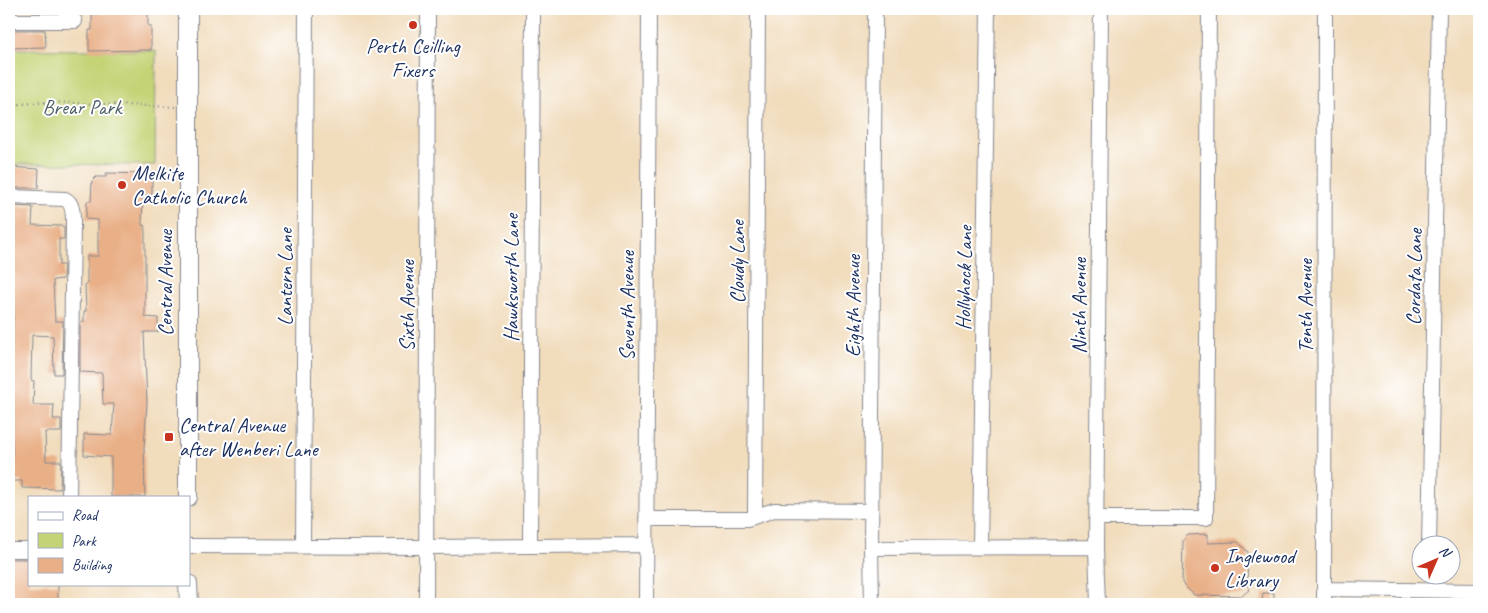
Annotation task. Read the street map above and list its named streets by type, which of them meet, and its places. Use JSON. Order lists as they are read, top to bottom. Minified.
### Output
{"streets":{"main road":["Central Avenue"],"street":["Cloudy Lane","Lantern Lane","Cordata Lane","Hawksworth Lane","Hollyhock Lane","Sixth Avenue","Seventh Avenue","Eighth Avenue","Ninth Avenue","Tenth Avenue"]},"parks":["Brear Park"],"places":{"other":["Perth Ceilling Fixers","Melkite Catholic Church","Inglewood Library"],"transit":["Central Avenue after Wenberi Lane"]},"legend":["Road","Park","Building"],"north":"top right"}
